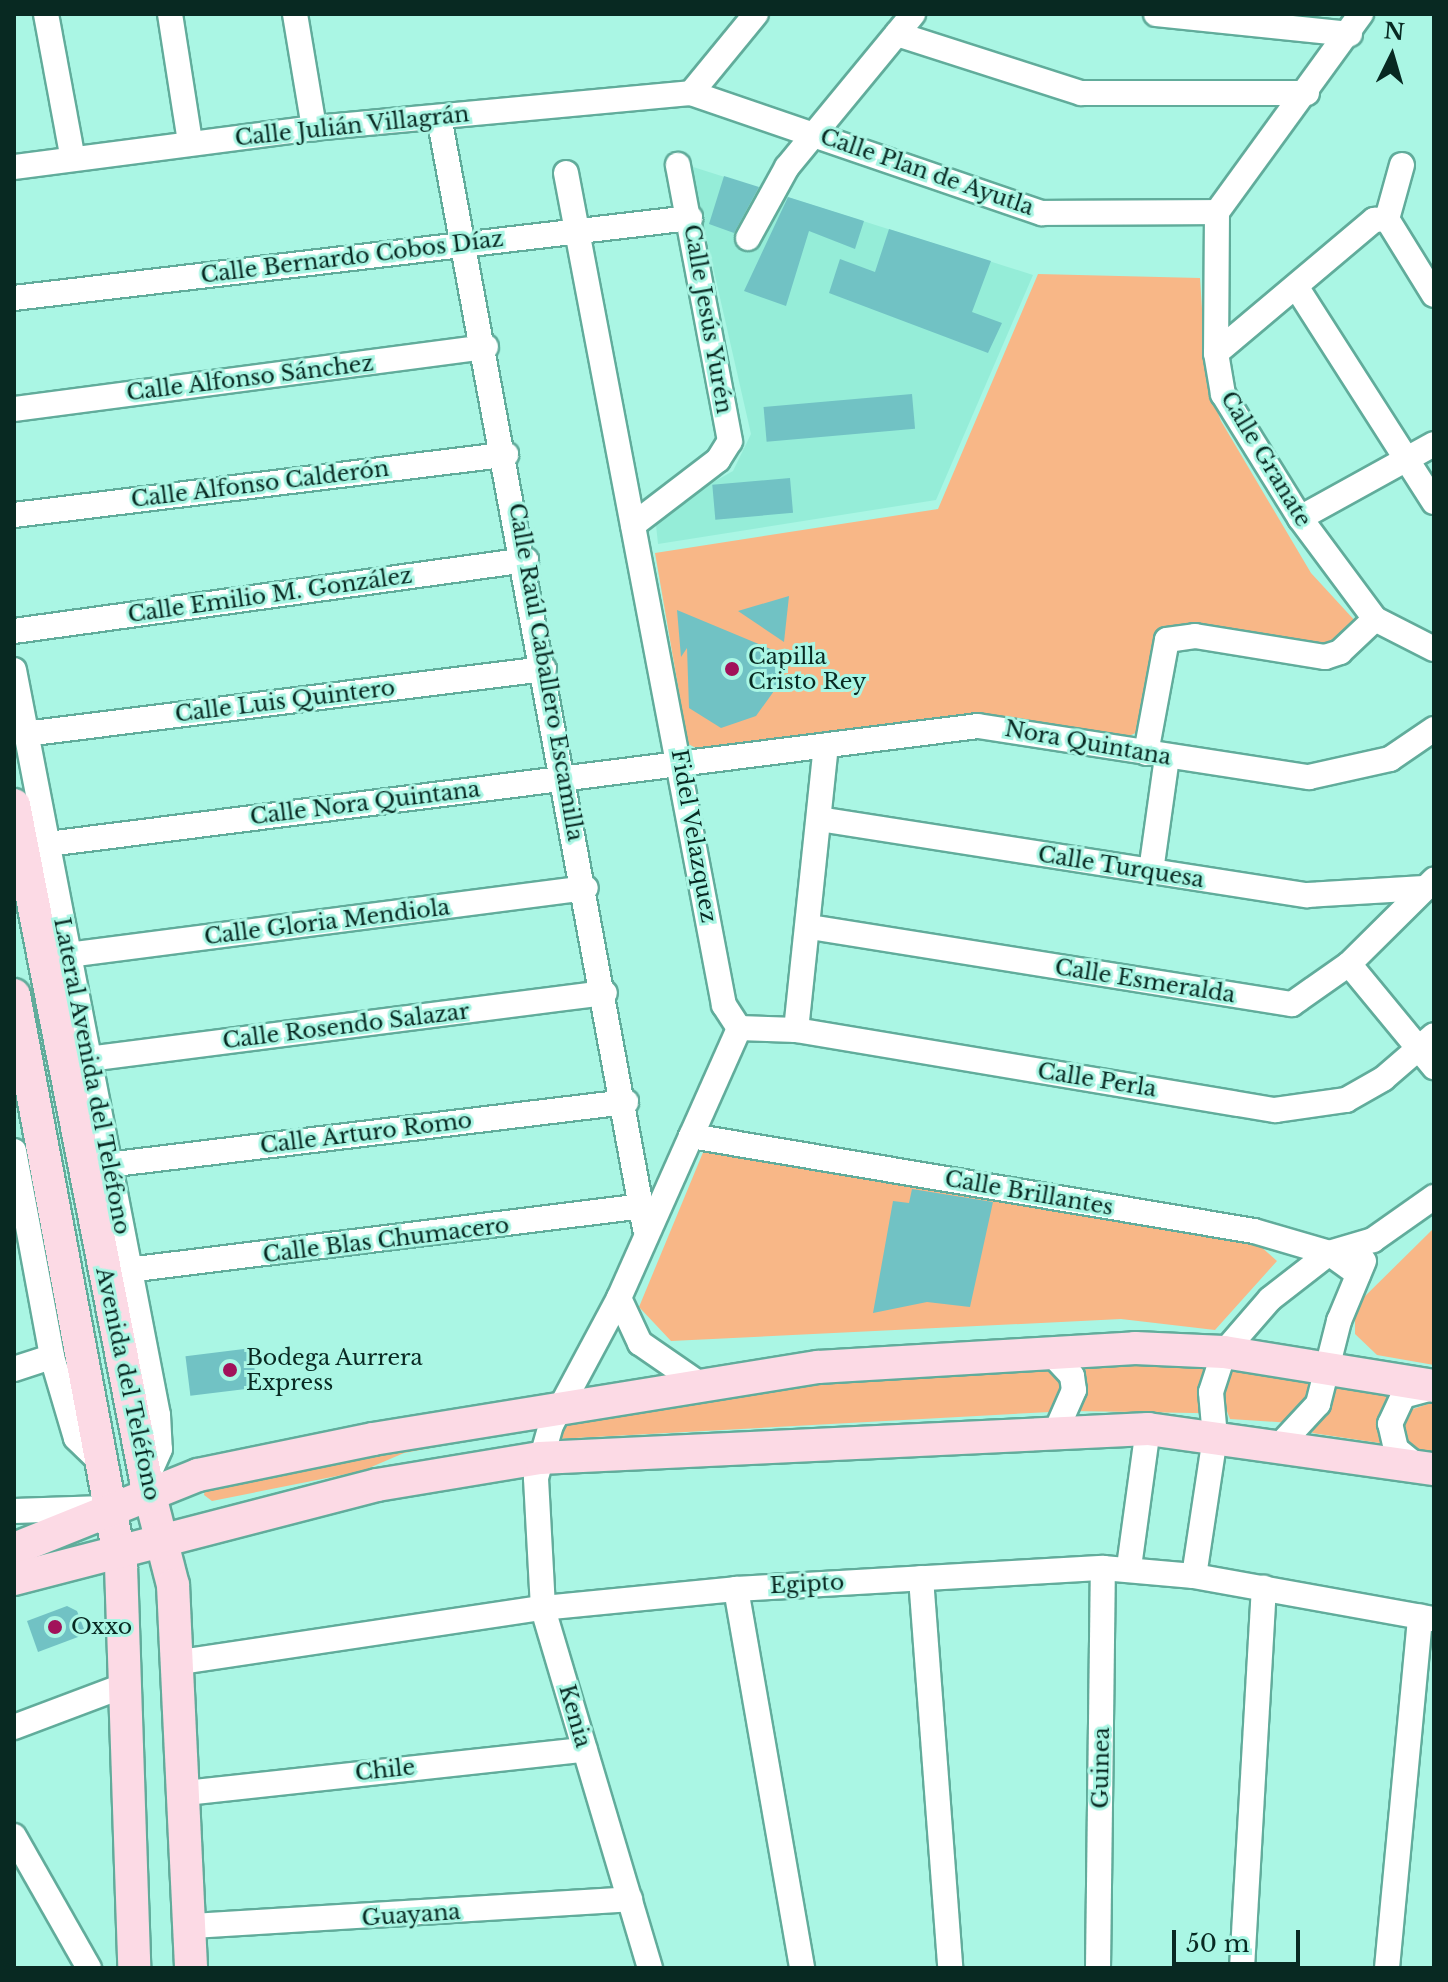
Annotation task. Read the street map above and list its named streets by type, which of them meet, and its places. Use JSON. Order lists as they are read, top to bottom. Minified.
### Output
{"streets":{"main road":["Avenida del Teléfono"],"street":["Calle Julián Villagrán","Calle Plan de Ayutla","Calle Bernardo Cobos Díaz","Calle Jesús Yurén","Calle Alfonso Sánchez","Calle Granate","Calle Alfonso Calderón","Calle Emilio M. González","Calle Raúl Caballero Escamilla","Calle Luis Quintero","Nora Quintana","Calle Nora Quintana","Fidel Velazquez","Calle Turquesa","Calle Gloria Mendiola","Calle Esmeralda","Calle Rosendo Salazar","Lateral Avenida del Teléfono","Calle Perla","Calle Arturo Romo","Calle Brillantes","Calle Blas Chumacero","Egipto","Kenia","Guinea","Chile","Guayana"]},"crossings":[["Calle Julián Villagrán","Calle Plan de Ayutla"],["Calle Julián Villagrán","Calle Raúl Caballero Escamilla"],["Calle Plan de Ayutla","Calle Granate"],["Calle Bernardo Cobos Díaz","Calle Jesús Yurén"],["Calle Bernardo Cobos Díaz","Calle Raúl Caballero Escamilla"],["Calle Bernardo Cobos Díaz","Fidel Velazquez"],["Calle Jesús Yurén","Fidel Velazquez"],["Calle Alfonso Sánchez","Calle Raúl Caballero Escamilla"],["Calle Alfonso Calderón","Calle Raúl Caballero Escamilla"],["Calle Emilio M. González","Calle Raúl Caballero Escamilla"],["Calle Raúl Caballero Escamilla","Calle Luis Quintero"],["Calle Raúl Caballero Escamilla","Calle Nora Quintana"],["Calle Raúl Caballero Escamilla","Calle Gloria Mendiola"],["Calle Raúl Caballero Escamilla","Calle Rosendo Salazar"],["Calle Raúl Caballero Escamilla","Calle Arturo Romo"],["Calle Raúl Caballero Escamilla","Calle Blas Chumacero"],["Calle Luis Quintero","Lateral Avenida del Teléfono"],["Nora Quintana","Calle Nora Quintana"],["Nora Quintana","Fidel Velazquez"],["Calle Nora Quintana","Fidel Velazquez"],["Calle Nora Quintana","Lateral Avenida del Teléfono"],["Fidel Velazquez","Calle Perla"],["Calle Turquesa","Calle Esmeralda"],["Calle Gloria Mendiola","Lateral Avenida del Teléfono"],["Calle Rosendo Salazar","Lateral Avenida del Teléfono"],["Lateral Avenida del Teléfono","Calle Arturo Romo"],["Lateral Avenida del Teléfono","Calle Blas Chumacero"],["Lateral Avenida del Teléfono","Avenida del Teléfono"],["Avenida del Teléfono","Egipto"],["Avenida del Teléfono","Chile"],["Avenida del Teléfono","Guayana"],["Egipto","Kenia"],["Egipto","Guinea"],["Kenia","Chile"],["Kenia","Guayana"]],"places":["Capilla Cristo Rey","Bodega Aurrera Express","Oxxo"],"scale_bar":"50 m","north":"top"}
